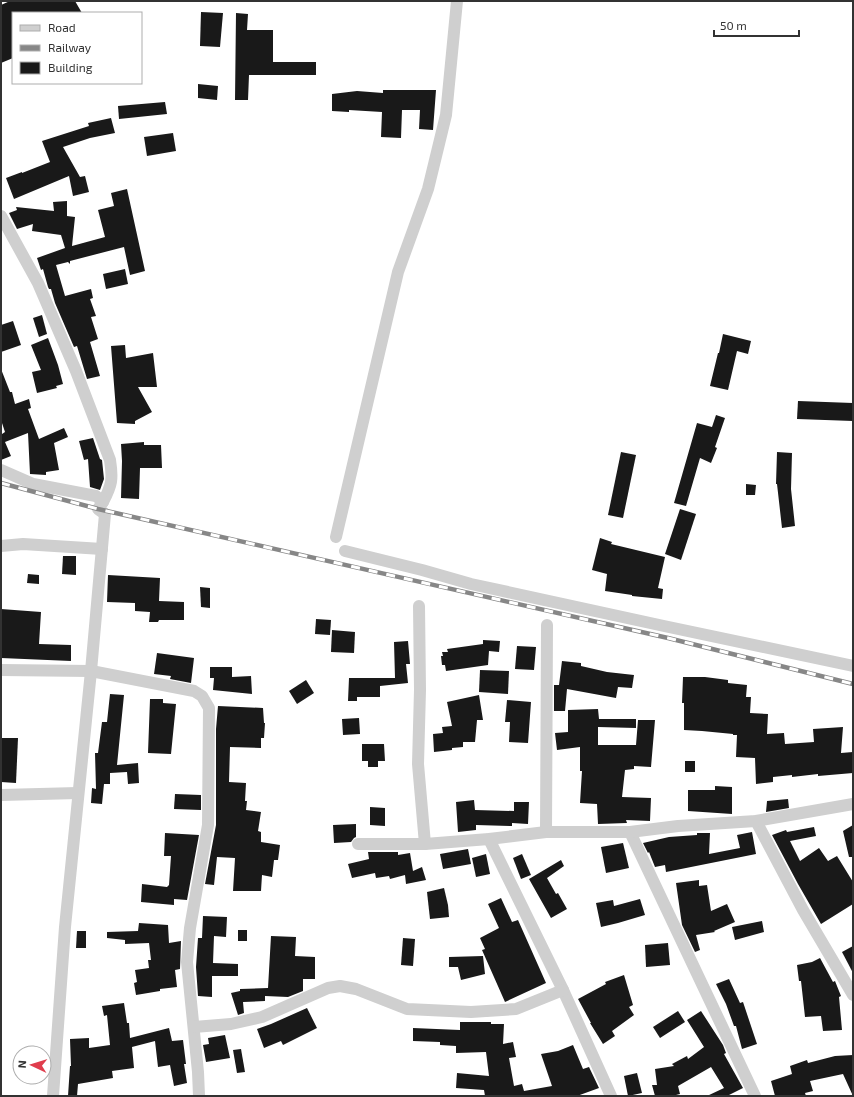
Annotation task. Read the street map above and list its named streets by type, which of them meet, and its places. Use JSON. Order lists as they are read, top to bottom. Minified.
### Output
{"legend":["Road","Railway","Building"],"scale_bar":"50 m","north":"left"}
